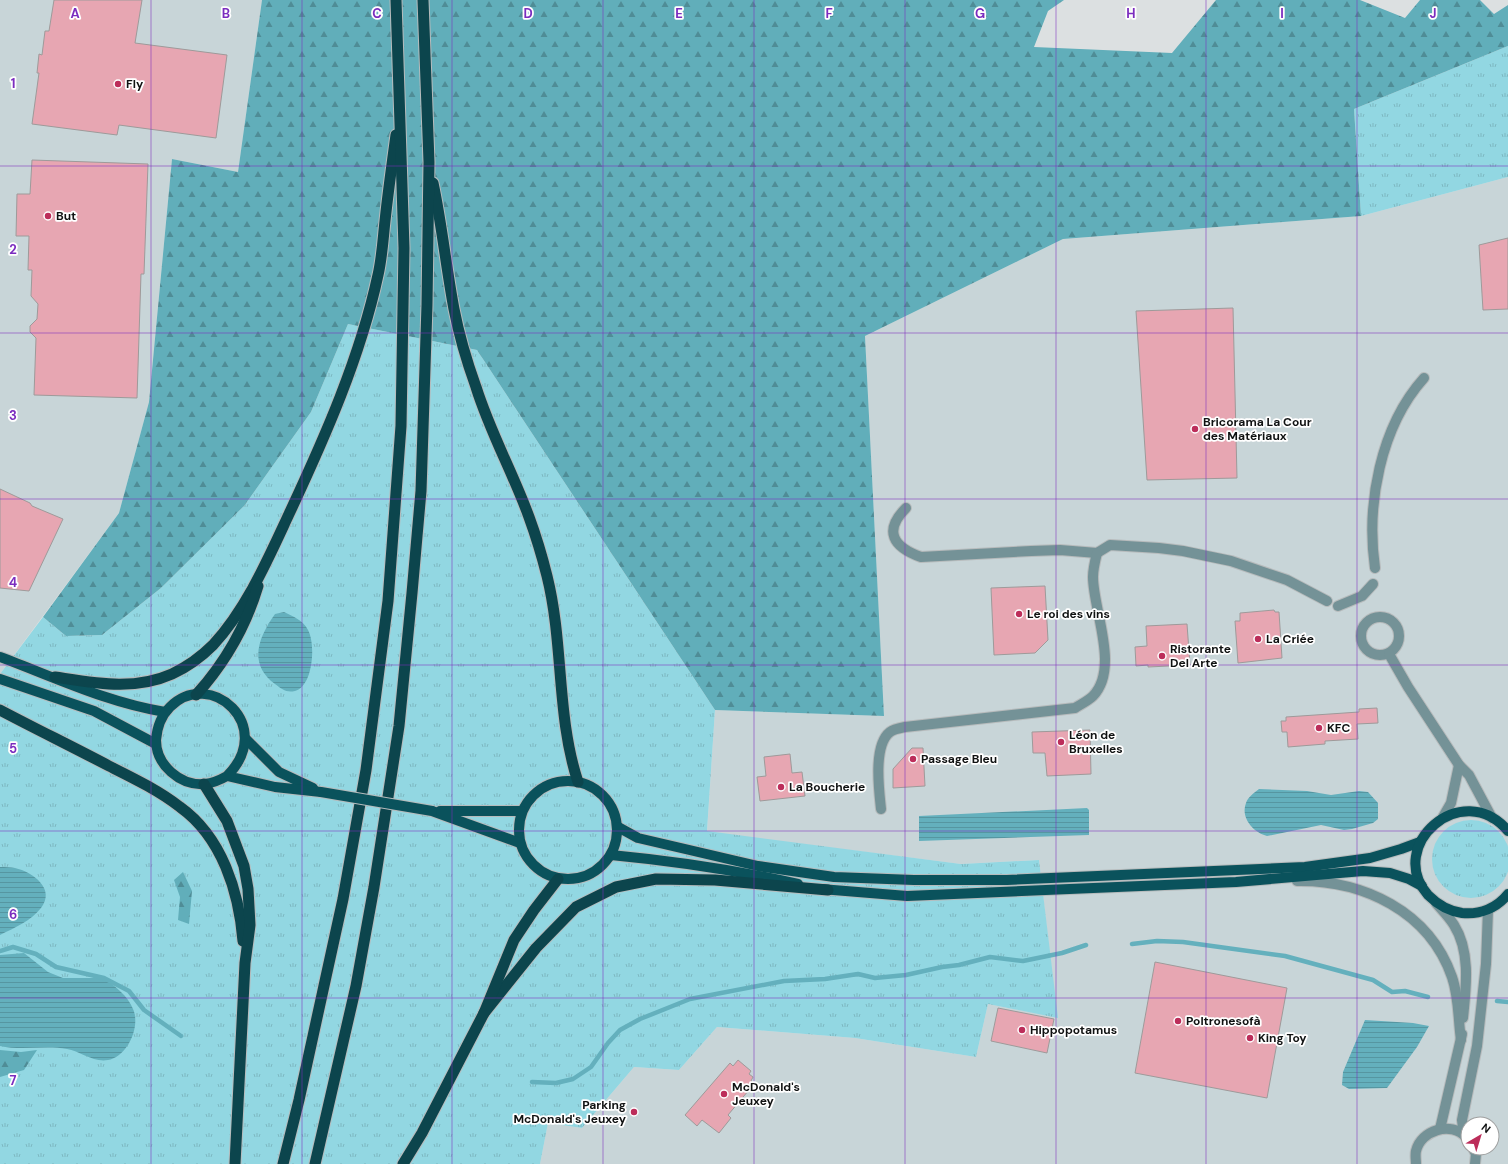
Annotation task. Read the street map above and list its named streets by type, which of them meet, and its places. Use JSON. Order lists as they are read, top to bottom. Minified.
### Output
{"places":["Fly","But","Bricorama La Cour des Matériaux","Le roi des vins","La Criée","Ristorante Del Arte","KFC","Léon de Bruxelles","Passage Bleu","La Boucherie","Poltronesofà","Hippopotamus","King Toy","McDonald's Jeuxey","Parking McDonald's Jeuxey"],"north":"top right","grid":{"columns":["A","B","C","D","E","F","G","H","I","J"],"rows":["1","2","3","4","5","6","7"]}}
